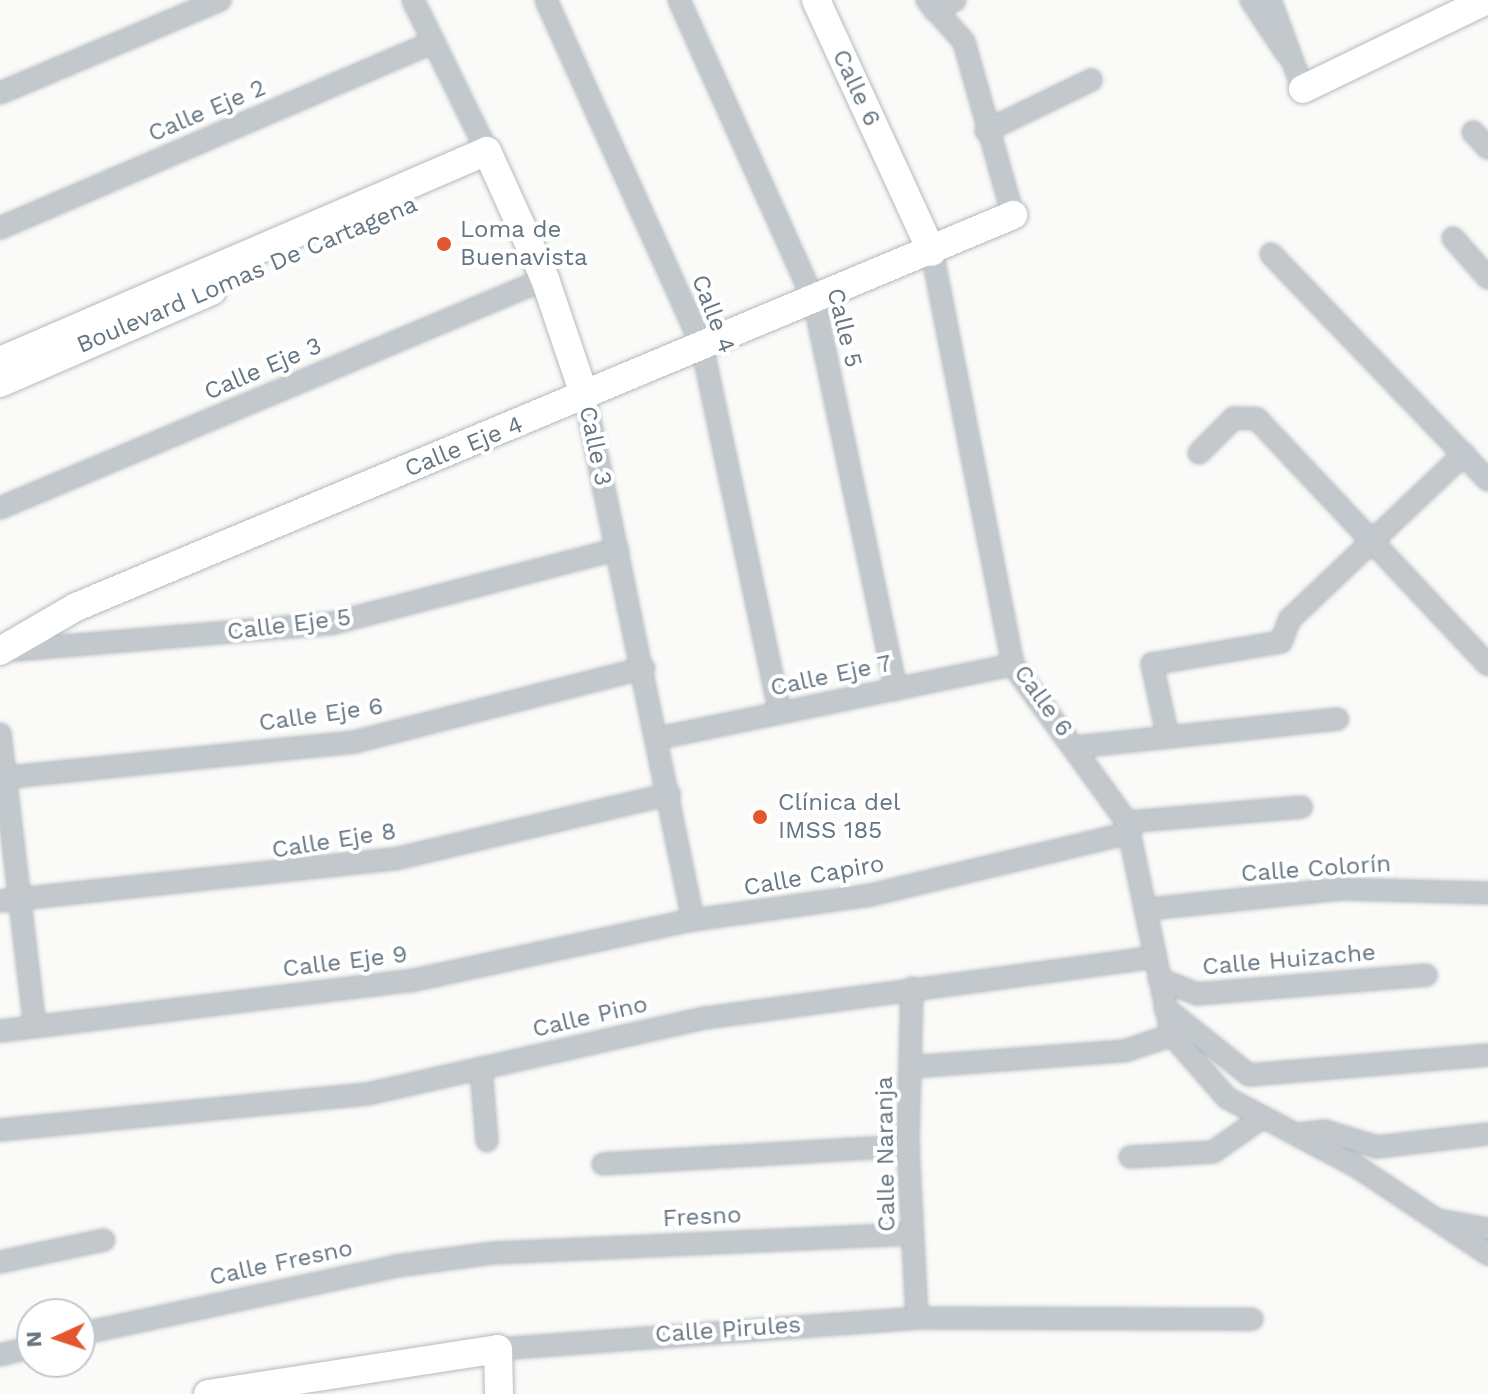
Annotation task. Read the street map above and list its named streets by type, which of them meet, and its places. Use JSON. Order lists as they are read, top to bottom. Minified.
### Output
{"streets":{"street":["Calle 6","Calle Eje 2","Boulevard Lomas De Cartagena","Calle 4","Calle 5","Calle Eje 3","Calle 3","Calle Eje 4","Calle Eje 5","Calle Eje 7","Calle Eje 6","Calle Eje 8","Calle Colorín","Calle Capiro","Calle Huizache","Calle Eje 9","Calle Pino","Calle Naranja","Fresno","Calle Fresno","Calle Pirules"]},"crossings":[["Calle 6","Calle Eje 4"],["Calle 6","Calle Eje 7"],["Calle 6","Calle Colorín"],["Calle 6","Calle Capiro"],["Calle 6","Calle Huizache"],["Calle 6","Calle Pino"],["Calle Eje 2","Calle 3"],["Boulevard Lomas De Cartagena","Calle 3"],["Calle 4","Calle Eje 4"],["Calle 4","Calle Eje 7"],["Calle 5","Calle Eje 4"],["Calle 5","Calle Eje 7"],["Calle Eje 3","Calle 3"],["Calle 3","Calle Eje 4"],["Calle 3","Calle Eje 5"],["Calle 3","Calle Eje 7"],["Calle 3","Calle Eje 6"],["Calle 3","Calle Eje 8"],["Calle 3","Calle Capiro"],["Calle 3","Calle Eje 9"],["Calle Eje 4","Calle Eje 5"],["Calle Capiro","Calle Eje 9"],["Calle Pino","Calle Naranja"],["Calle Naranja","Fresno"],["Calle Naranja","Calle Pirules"],["Fresno","Calle Fresno"]],"places":["Loma de Buenavista","Clínica del IMSS 185"],"north":"left"}
